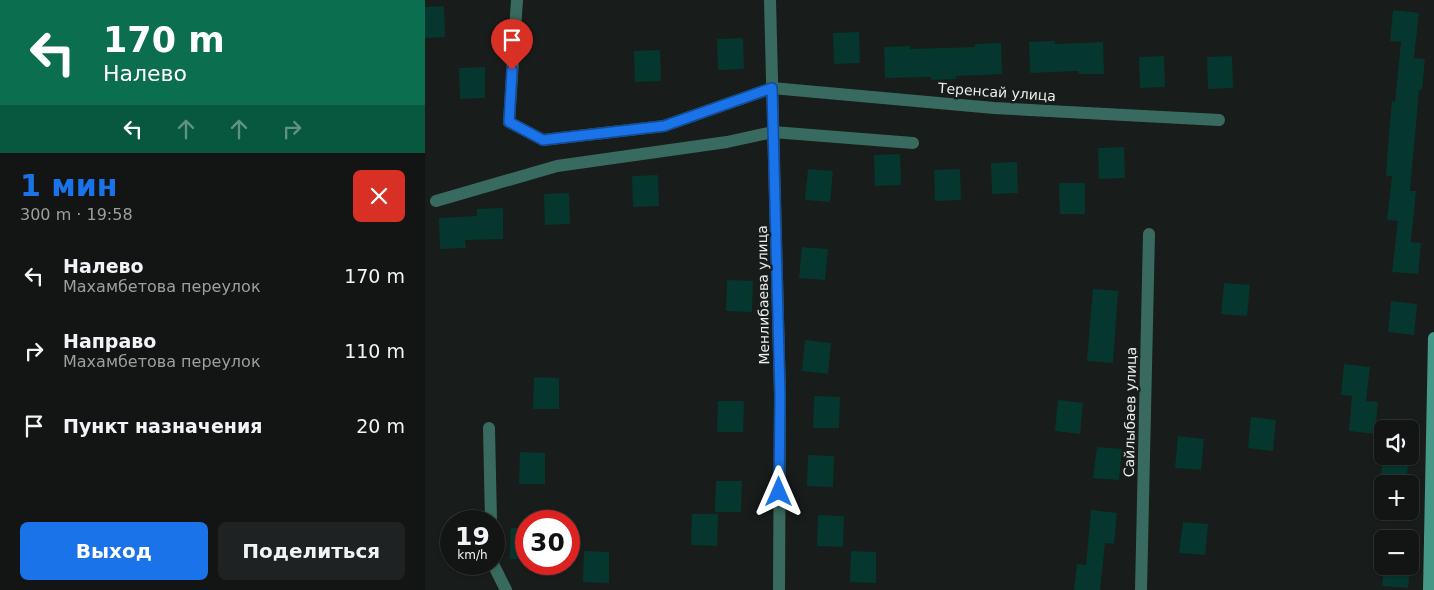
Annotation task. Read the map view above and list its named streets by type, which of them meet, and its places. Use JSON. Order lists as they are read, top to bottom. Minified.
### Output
{"streets":{"street":["Теренсай улица","Менлибаева улица","Сайлыбаев улица"]},"crossings":[["Теренсай улица","Менлибаева улица"]],"page":{"turn":["170 m","Налево"],"heading":["1 мин","300 m · 19:58"],"list":[{"name":"Налево","note":"Махамбетова переулок","value":"170 m"},{"name":"Направо","note":"Махамбетова переулок","value":"110 m"},{"name":"Пункт назначения","value":"20 m"}],"map_buttons":["+","−"],"speed":"19 km/h","limit":"30","buttons":["Выход","Поделиться"]}}
